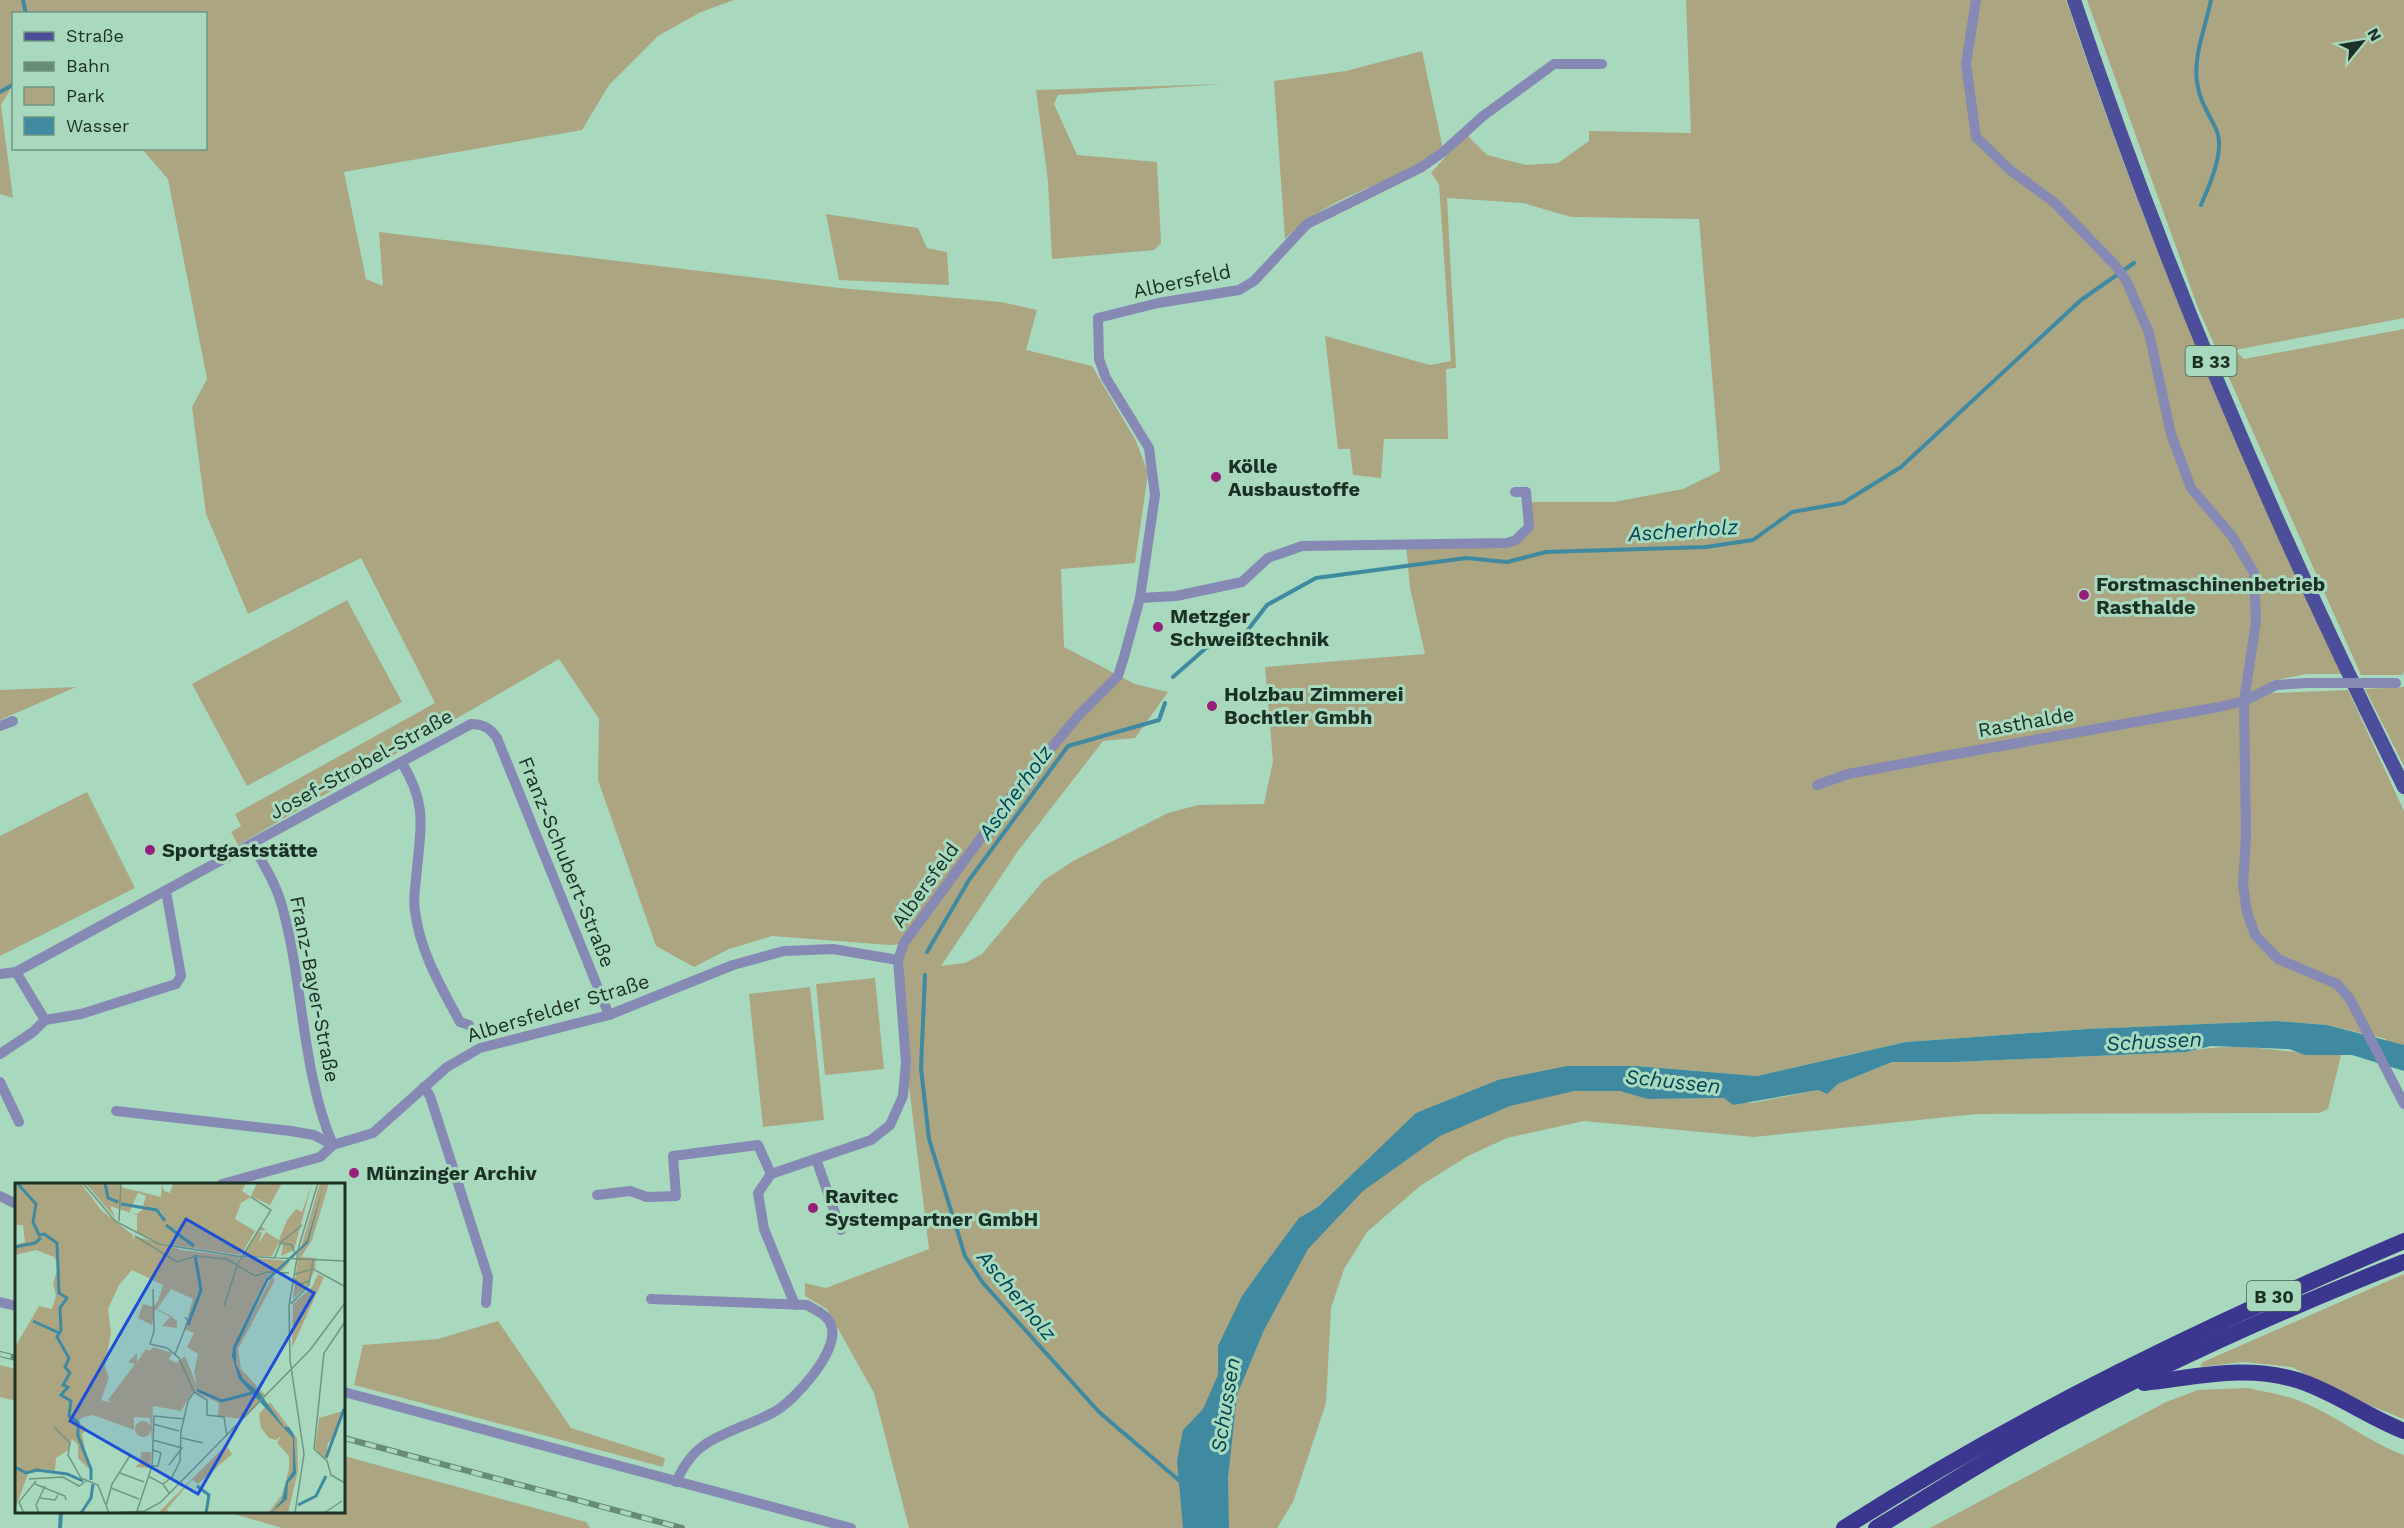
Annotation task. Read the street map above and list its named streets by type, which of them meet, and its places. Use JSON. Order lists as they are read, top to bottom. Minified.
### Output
{"streets":{"highway":["B 30"],"main road":["B 33"],"street":["Albersfeld","Rasthalde","Josef-Strobel-Straße","Franz-Schubert-Straße","Franz-Bayer-Straße","Albersfelder Straße"]},"crossings":[["Albersfeld","Albersfelder Straße"],["Josef-Strobel-Straße","Franz-Schubert-Straße"],["Josef-Strobel-Straße","Franz-Bayer-Straße"],["Franz-Schubert-Straße","Albersfelder Straße"],["Franz-Bayer-Straße","Albersfelder Straße"]],"water":["Ascherholz","Schussen"],"places":["Kölle Ausbaustoffe","Forstmaschinenbetrieb Rasthalde","Metzger Schweißtechnik","Holzbau Zimmerei Bochtler Gmbh","Sportgaststätte","Münzinger Archiv","Ravitec Systempartner GmbH"],"legend":["Straße","Bahn","Park","Wasser"],"north":"top right"}
